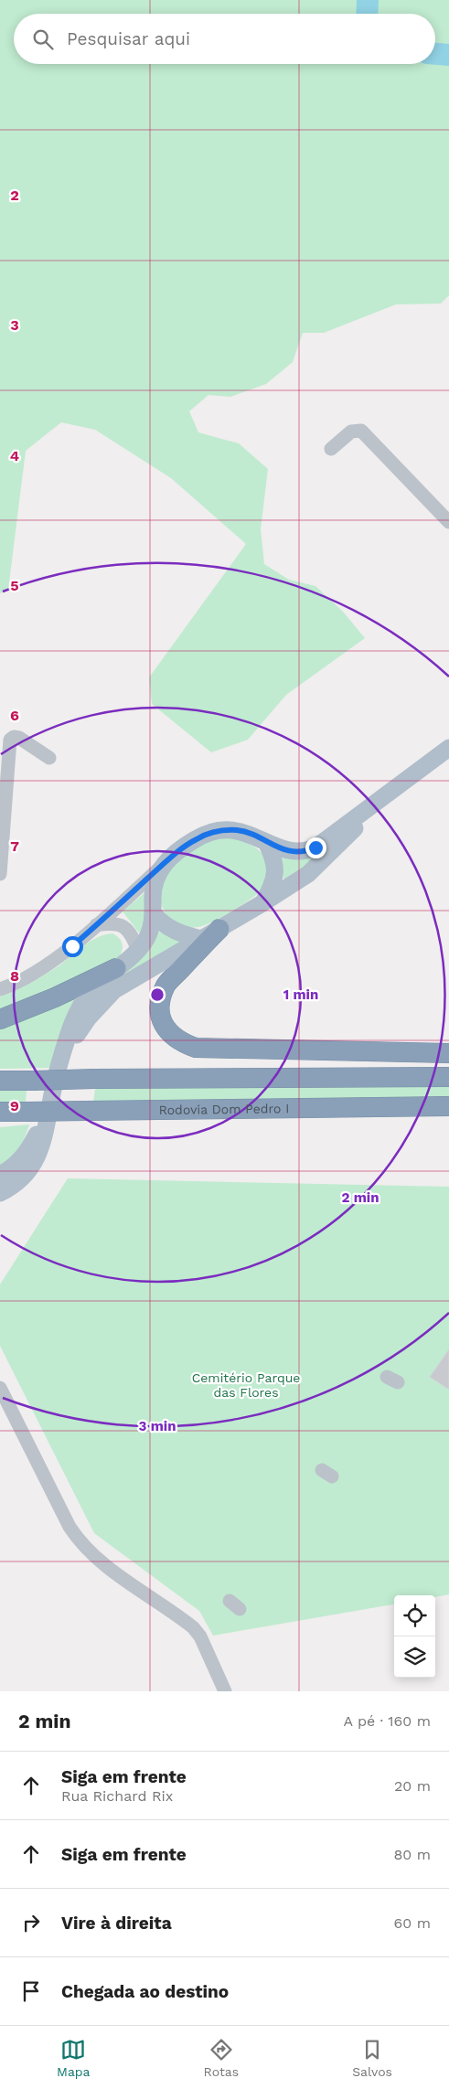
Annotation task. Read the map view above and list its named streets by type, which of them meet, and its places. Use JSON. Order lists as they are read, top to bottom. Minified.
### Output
{"streets":{"highway":["Rodovia Dom Pedro I"]},"parks":["Cemitério Parque das Flores"],"page":{"search":"Pesquisar aqui","heading":["2 min","A pé · 160 m"],"list":[["Siga em frente","Rua Richard Rix","20 m"],["Siga em frente","80 m"],["Vire à direita","60 m"],"Chegada ao destino"],"nav":["Mapa","Rotas","Salvos"]},"grid":{"rows":["2","3","4","5","6","7","8","9"]},"rings":["1 min","2 min","3 min"]}
